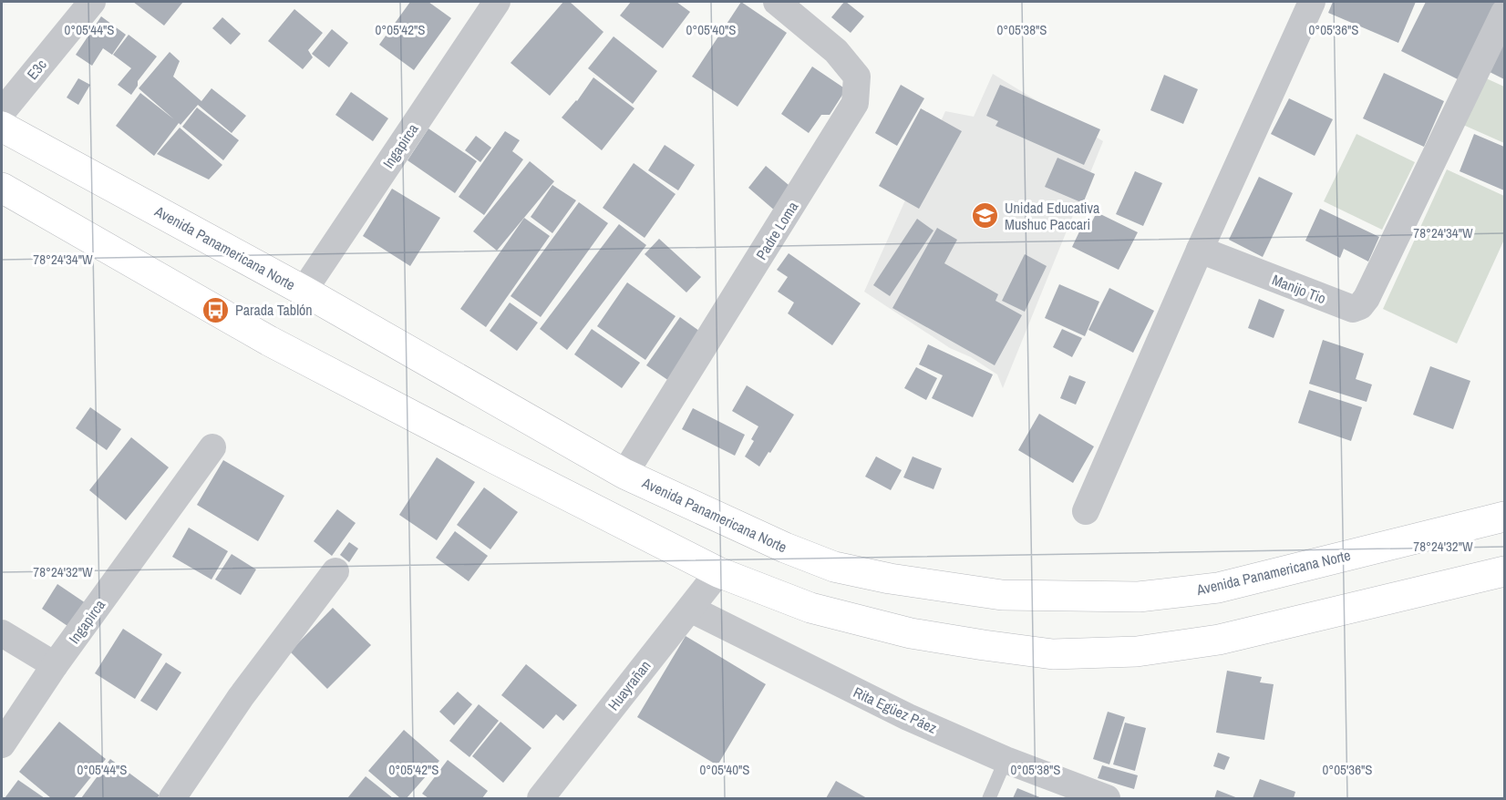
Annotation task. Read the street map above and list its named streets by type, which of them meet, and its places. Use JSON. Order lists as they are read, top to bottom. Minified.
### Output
{"streets":{"highway":["Avenida Panamericana Norte"],"street":["E3c","Ingapirca","Padre Loma","Manijo Tio","Huayrañan","Rita Egüez Páez"]},"crossings":[["Ingapirca","Avenida Panamericana Norte"],["Padre Loma","Avenida Panamericana Norte"],["Huayrañan","Rita Egüez Páez"]],"places":{"school or university":["Unidad Educativa Mushuc Paccari"],"bus stop":["Parada Tablón"]},"coordinates":["0°05'44\"S","0°05'42\"S","0°05'40\"S","0°05'38\"S","0°05'36\"S","78°24'34\"W","78°24'32\"W"]}
